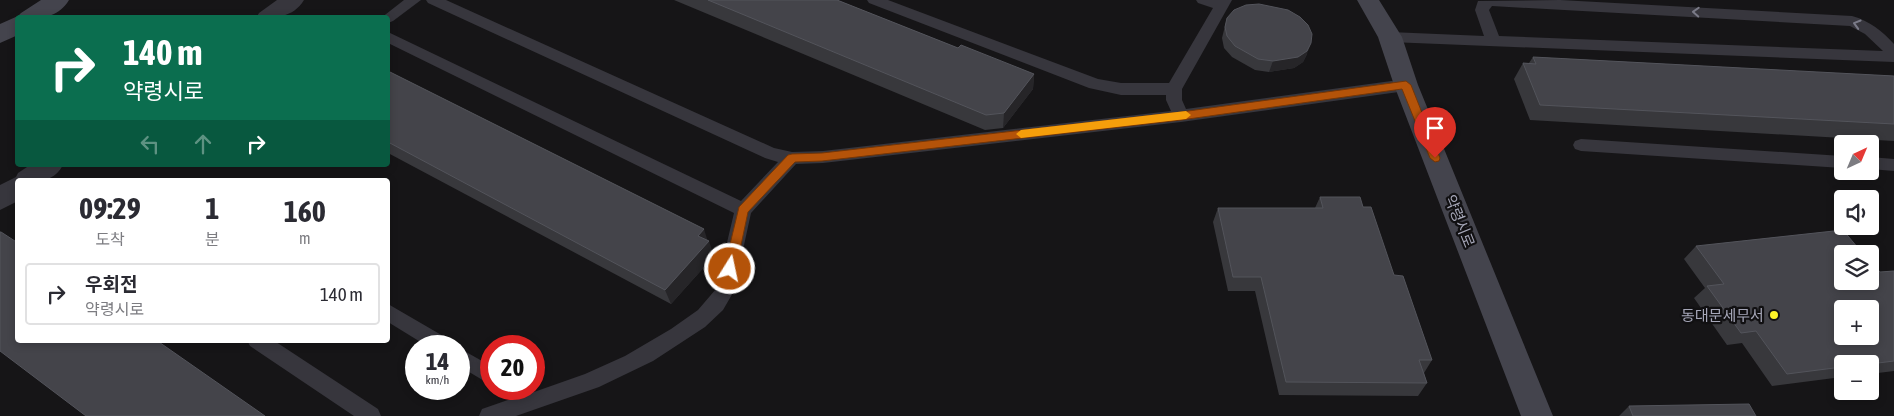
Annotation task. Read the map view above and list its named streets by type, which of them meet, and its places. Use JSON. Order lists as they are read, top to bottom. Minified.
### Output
{"streets":{"main road":["약령시로"]},"places":["동대문세무서"],"north":"top right","page":{"turn":["140 m","약령시로"],"map_buttons":["+","−"],"eta":["09:29","도착","1","분","160","m"],"list":[{"name":"우회전","note":"약령시로","value":"140 m"}],"speed":"14 km/h","limit":"20"}}
